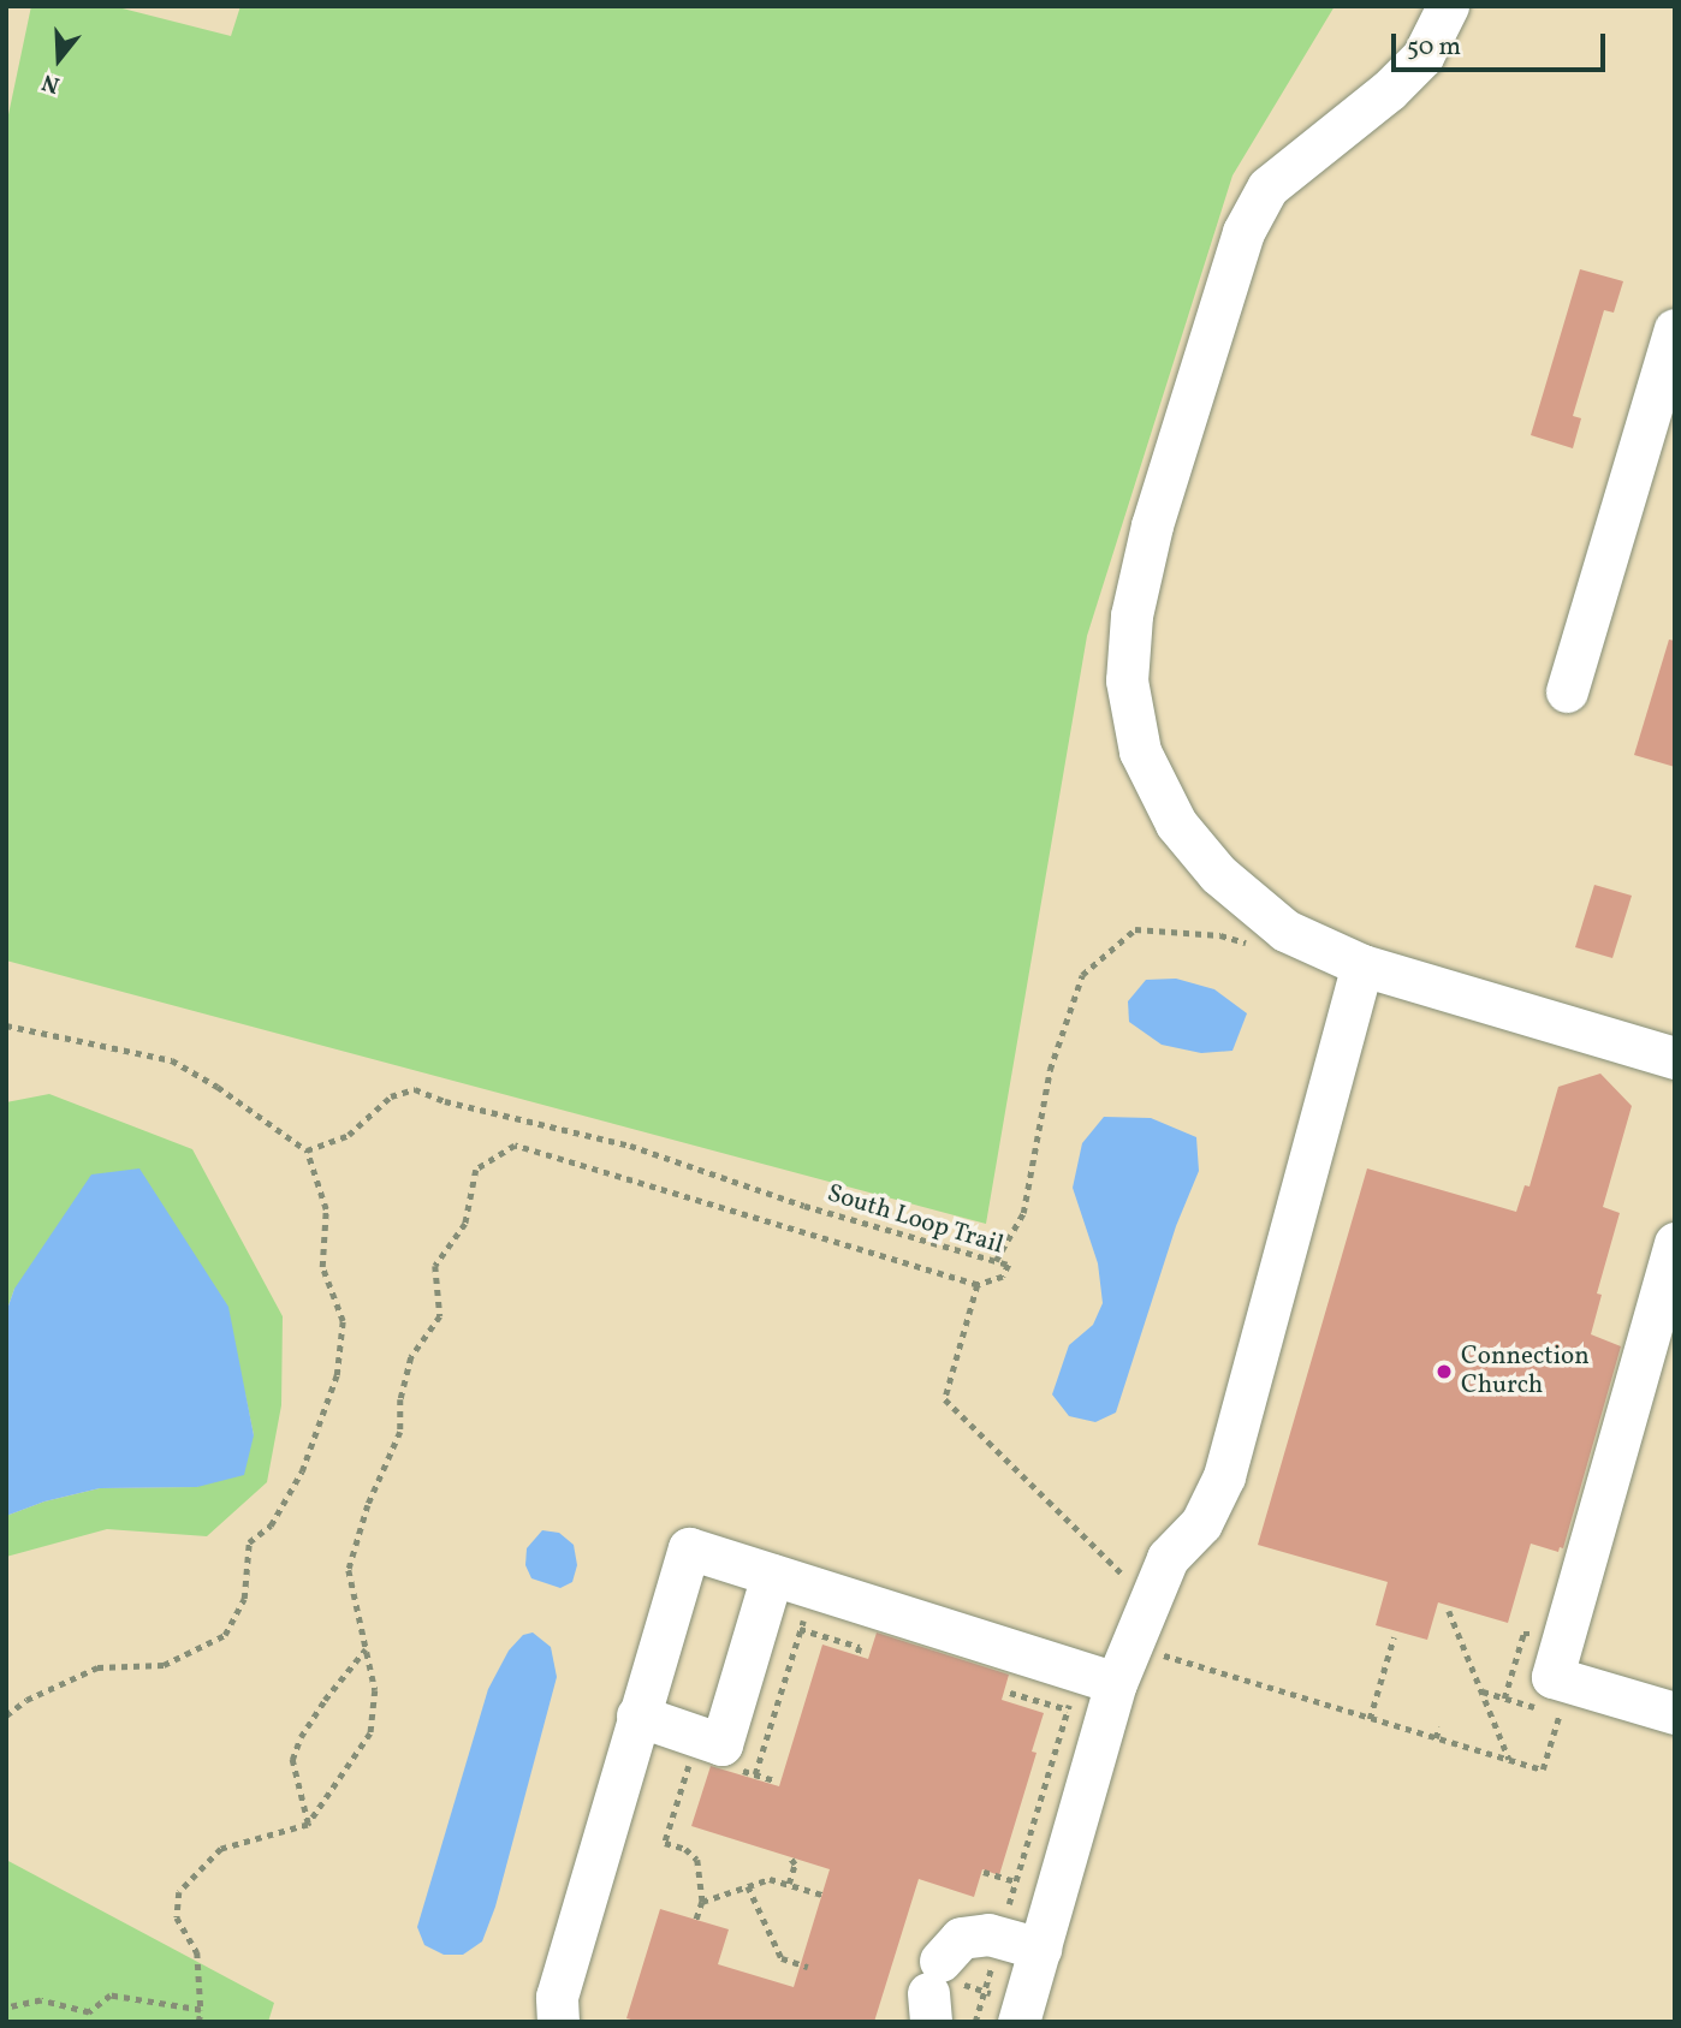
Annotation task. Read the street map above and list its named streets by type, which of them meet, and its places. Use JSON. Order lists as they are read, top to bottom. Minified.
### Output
{"streets":{"path":["South Loop Trail"]},"places":["Connection Church"],"scale_bar":"50 m","north":"bottom"}
